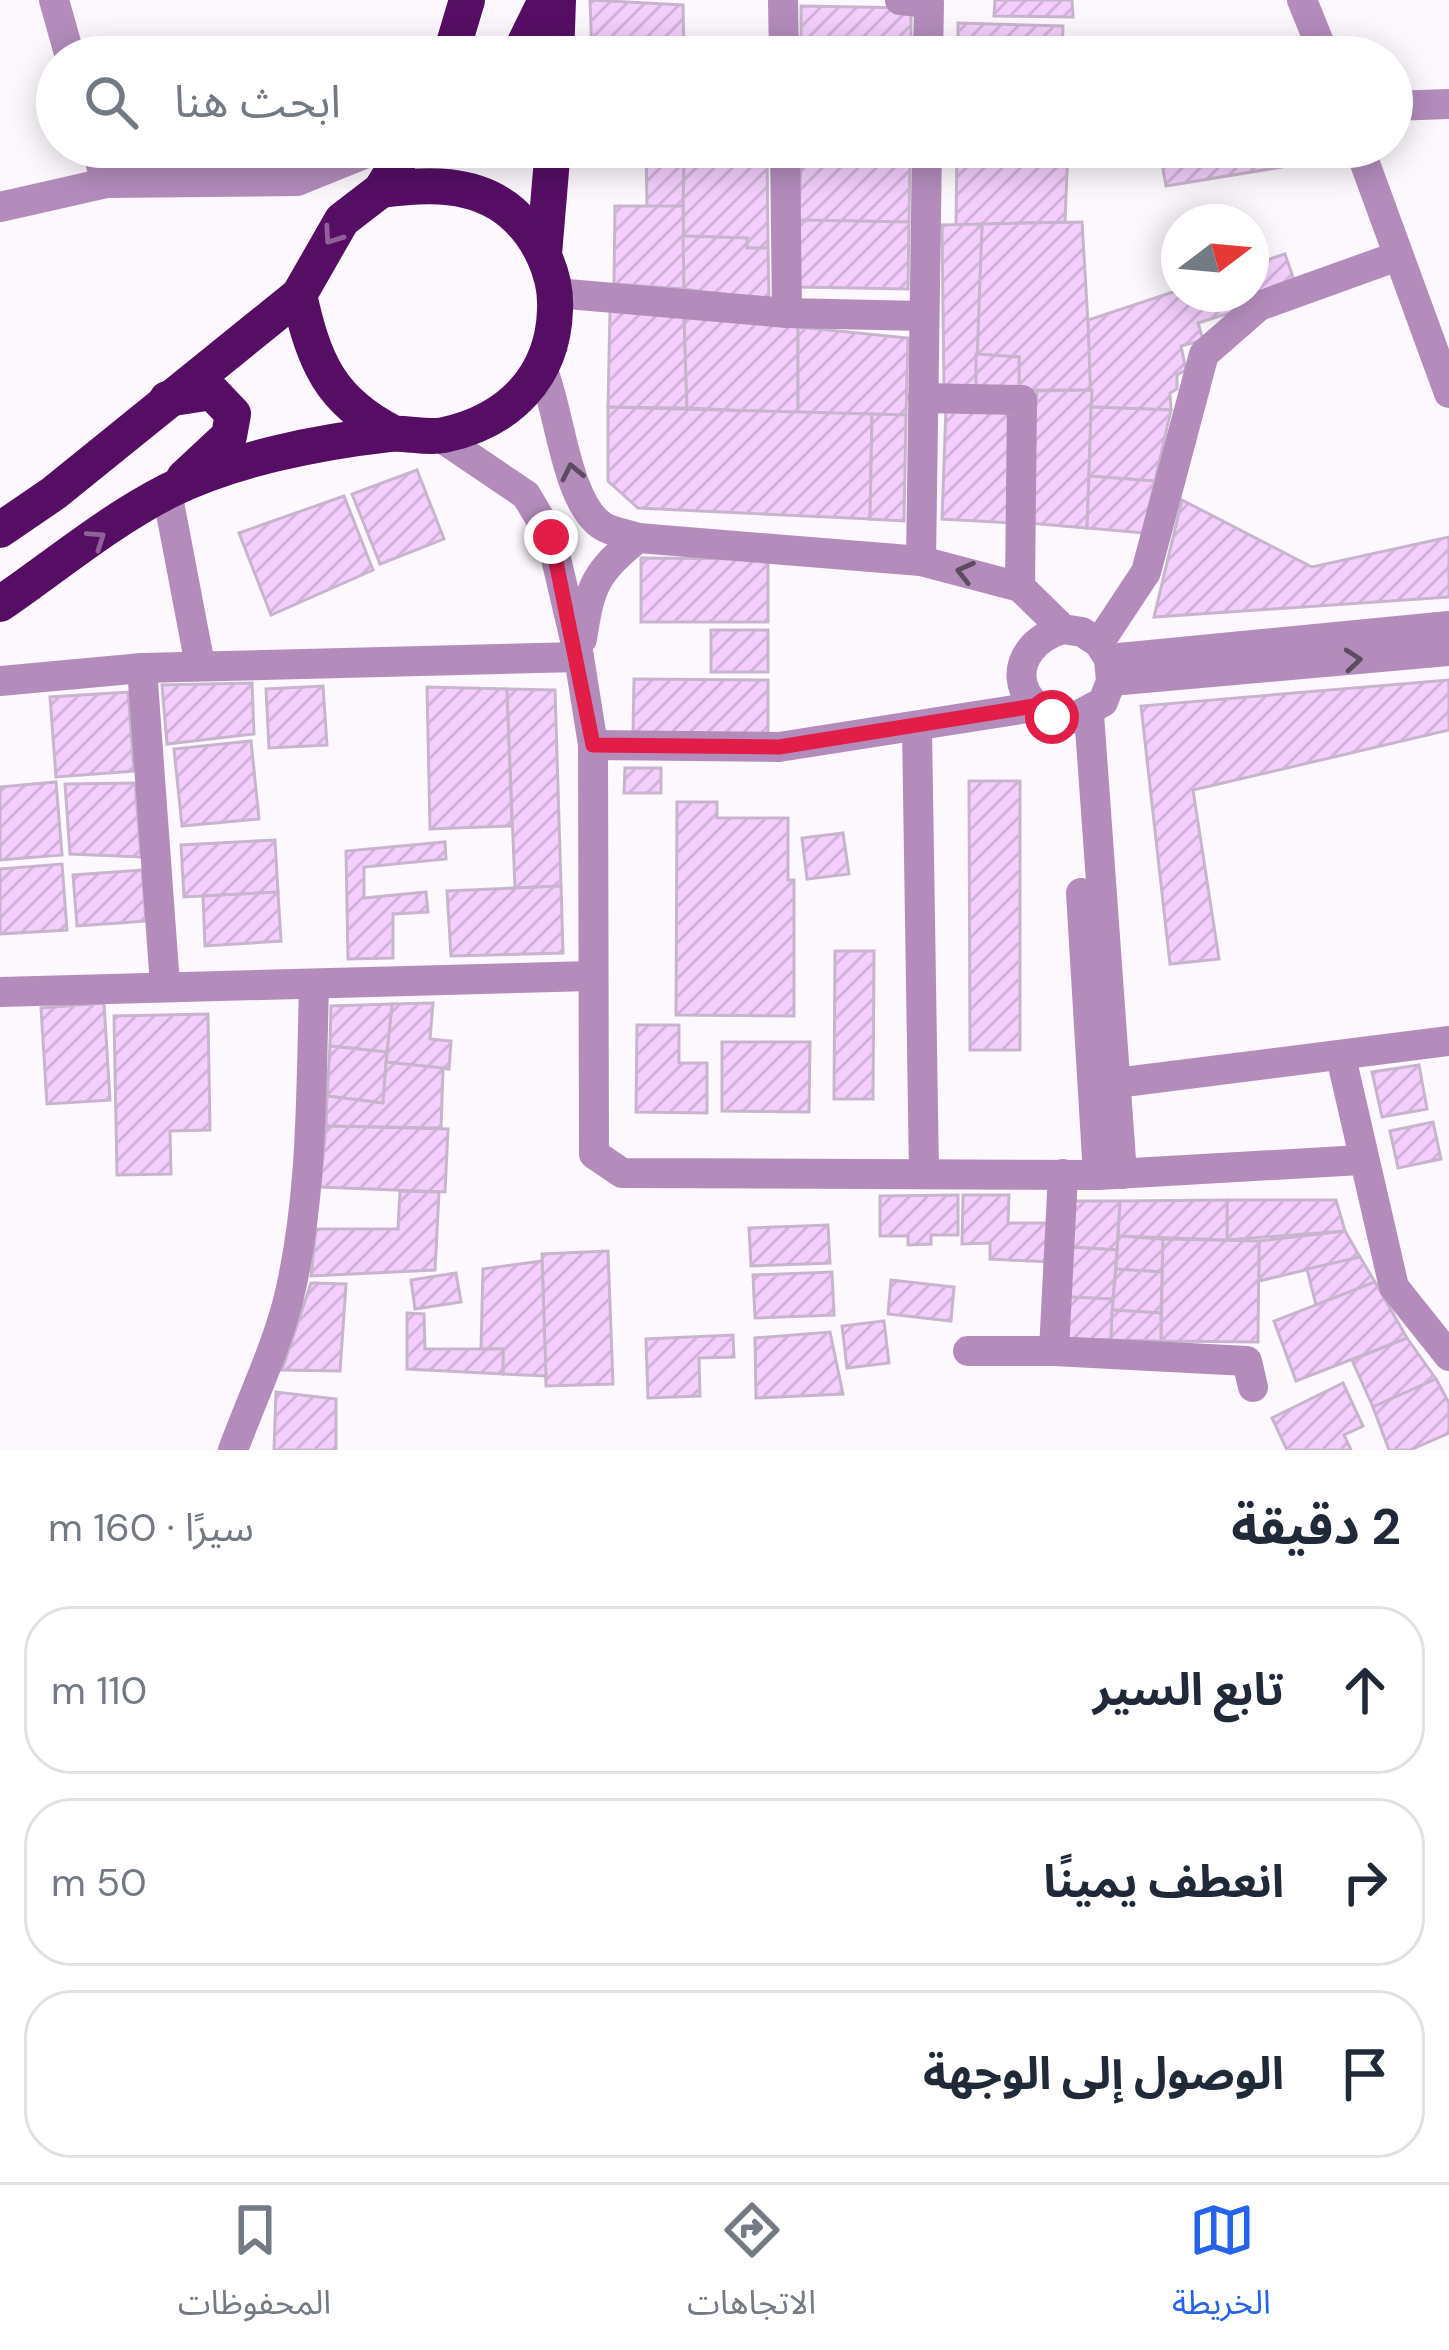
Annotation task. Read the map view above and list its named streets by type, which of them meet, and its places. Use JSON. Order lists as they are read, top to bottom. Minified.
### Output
{"north":"right","page":{"search":"ابحث هنا","heading":["2 دقيقة","سيرًا · 160 m"],"list":[["تابع السير","110 m"],["انعطف يمينًا","50 m"],"الوصول إلى الوجهة"],"nav":["الخريطة","الاتجاهات","المحفوظات"]}}
